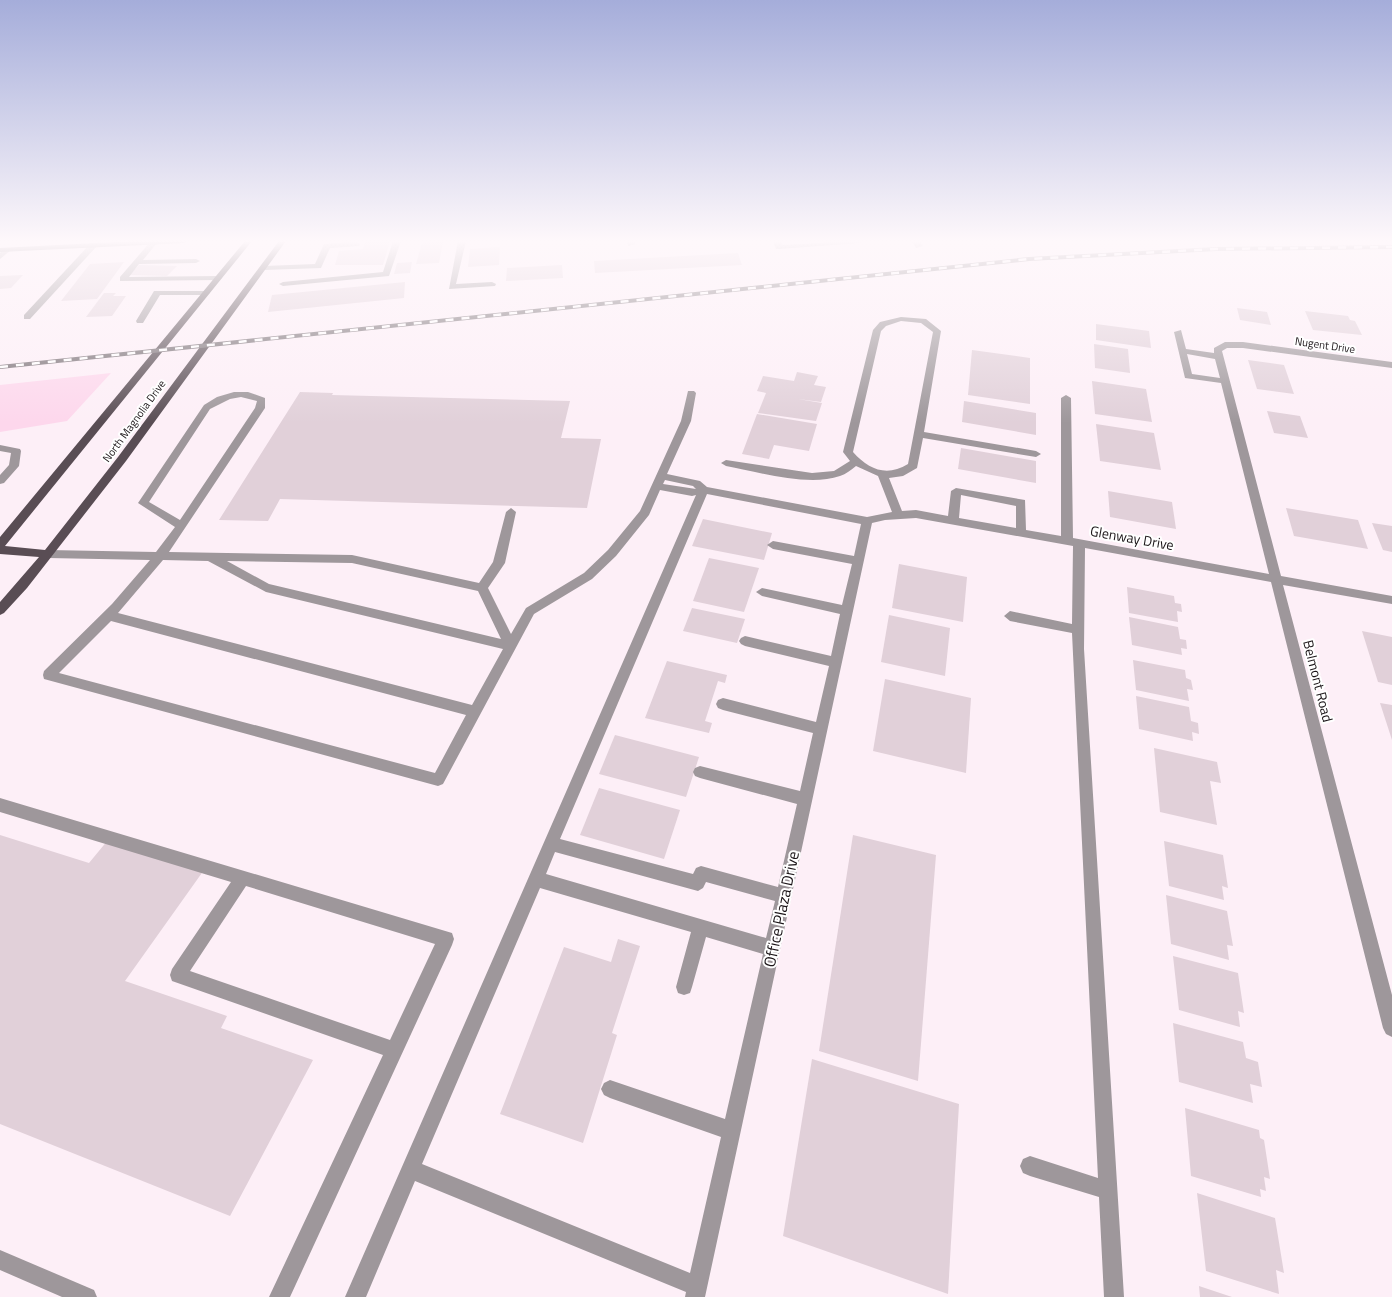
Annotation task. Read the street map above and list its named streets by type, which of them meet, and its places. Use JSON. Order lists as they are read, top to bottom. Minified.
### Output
{"streets":{"main road":["North Magnolia Drive"],"street":["Nugent Drive","Glenway Drive","Belmont Road","Office Plaza Drive"]},"crossings":[["Nugent Drive","Belmont Road"],["Glenway Drive","Belmont Road"],["Glenway Drive","Office Plaza Drive"]]}
